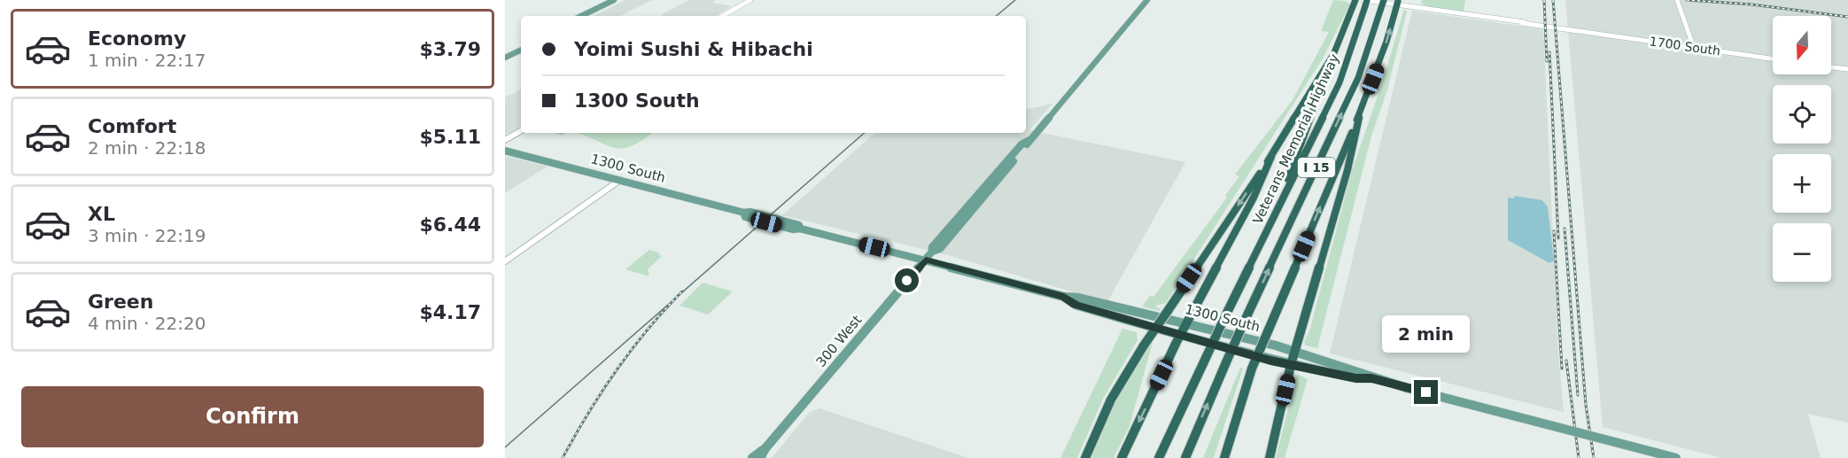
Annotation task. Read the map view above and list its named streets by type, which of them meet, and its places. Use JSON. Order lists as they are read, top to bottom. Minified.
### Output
{"streets":{"highway":["Veterans Memorial Highway","I 15"],"main road":["1300 South","300 West"],"street":["1700 South"]},"crossings":[["1700 South","Veterans Memorial Highway"],["1300 South","300 West"]],"north":"bottom","page":{"list":[{"name":"Economy","note":"1 min · 22:17","value":"$3.79"},{"name":"Comfort","note":"2 min · 22:18","value":"$5.11"},{"name":"XL","note":"3 min · 22:19","value":"$6.44"},{"name":"Green","note":"4 min · 22:20","value":"$4.17"}],"map_buttons":["+","−"],"banner":["Yoimi Sushi & Hibachi","1300 South"],"bubble":"2 min","buttons":"Confirm"}}
